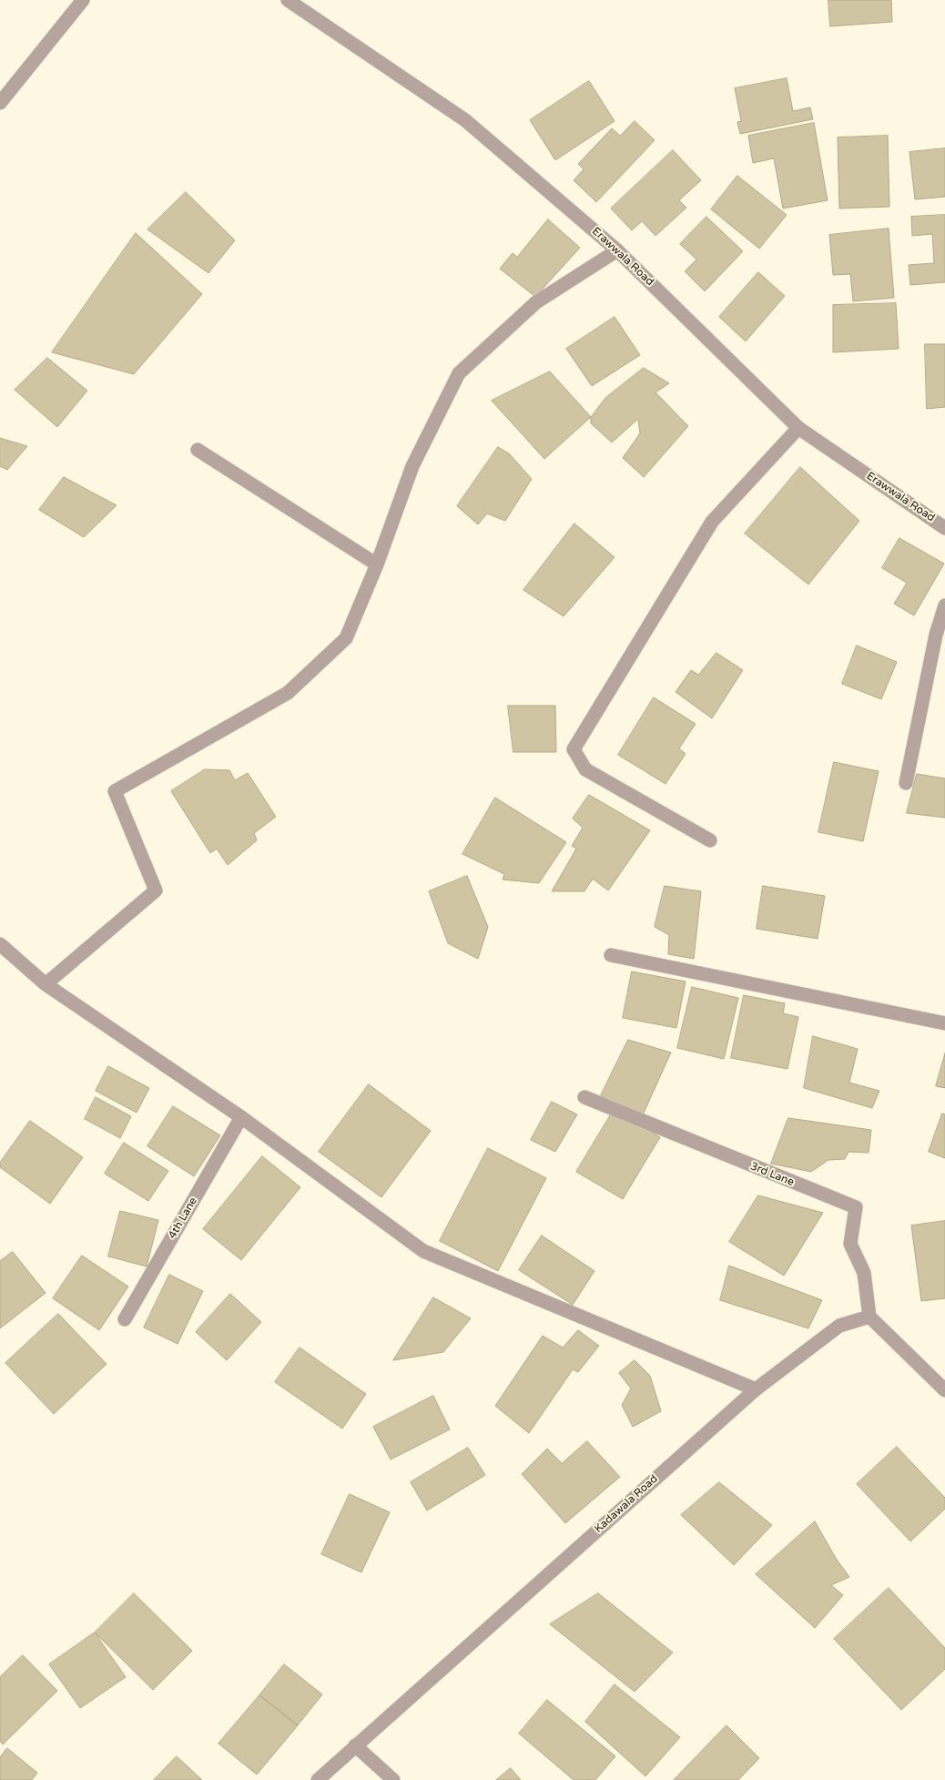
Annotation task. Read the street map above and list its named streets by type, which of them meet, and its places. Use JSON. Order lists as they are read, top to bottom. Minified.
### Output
{"streets":{"street":["Erawwala Road","3rd Lane","4th Lane","Kadawala Road"]},"crossings":[["3rd Lane","Kadawala Road"]]}
